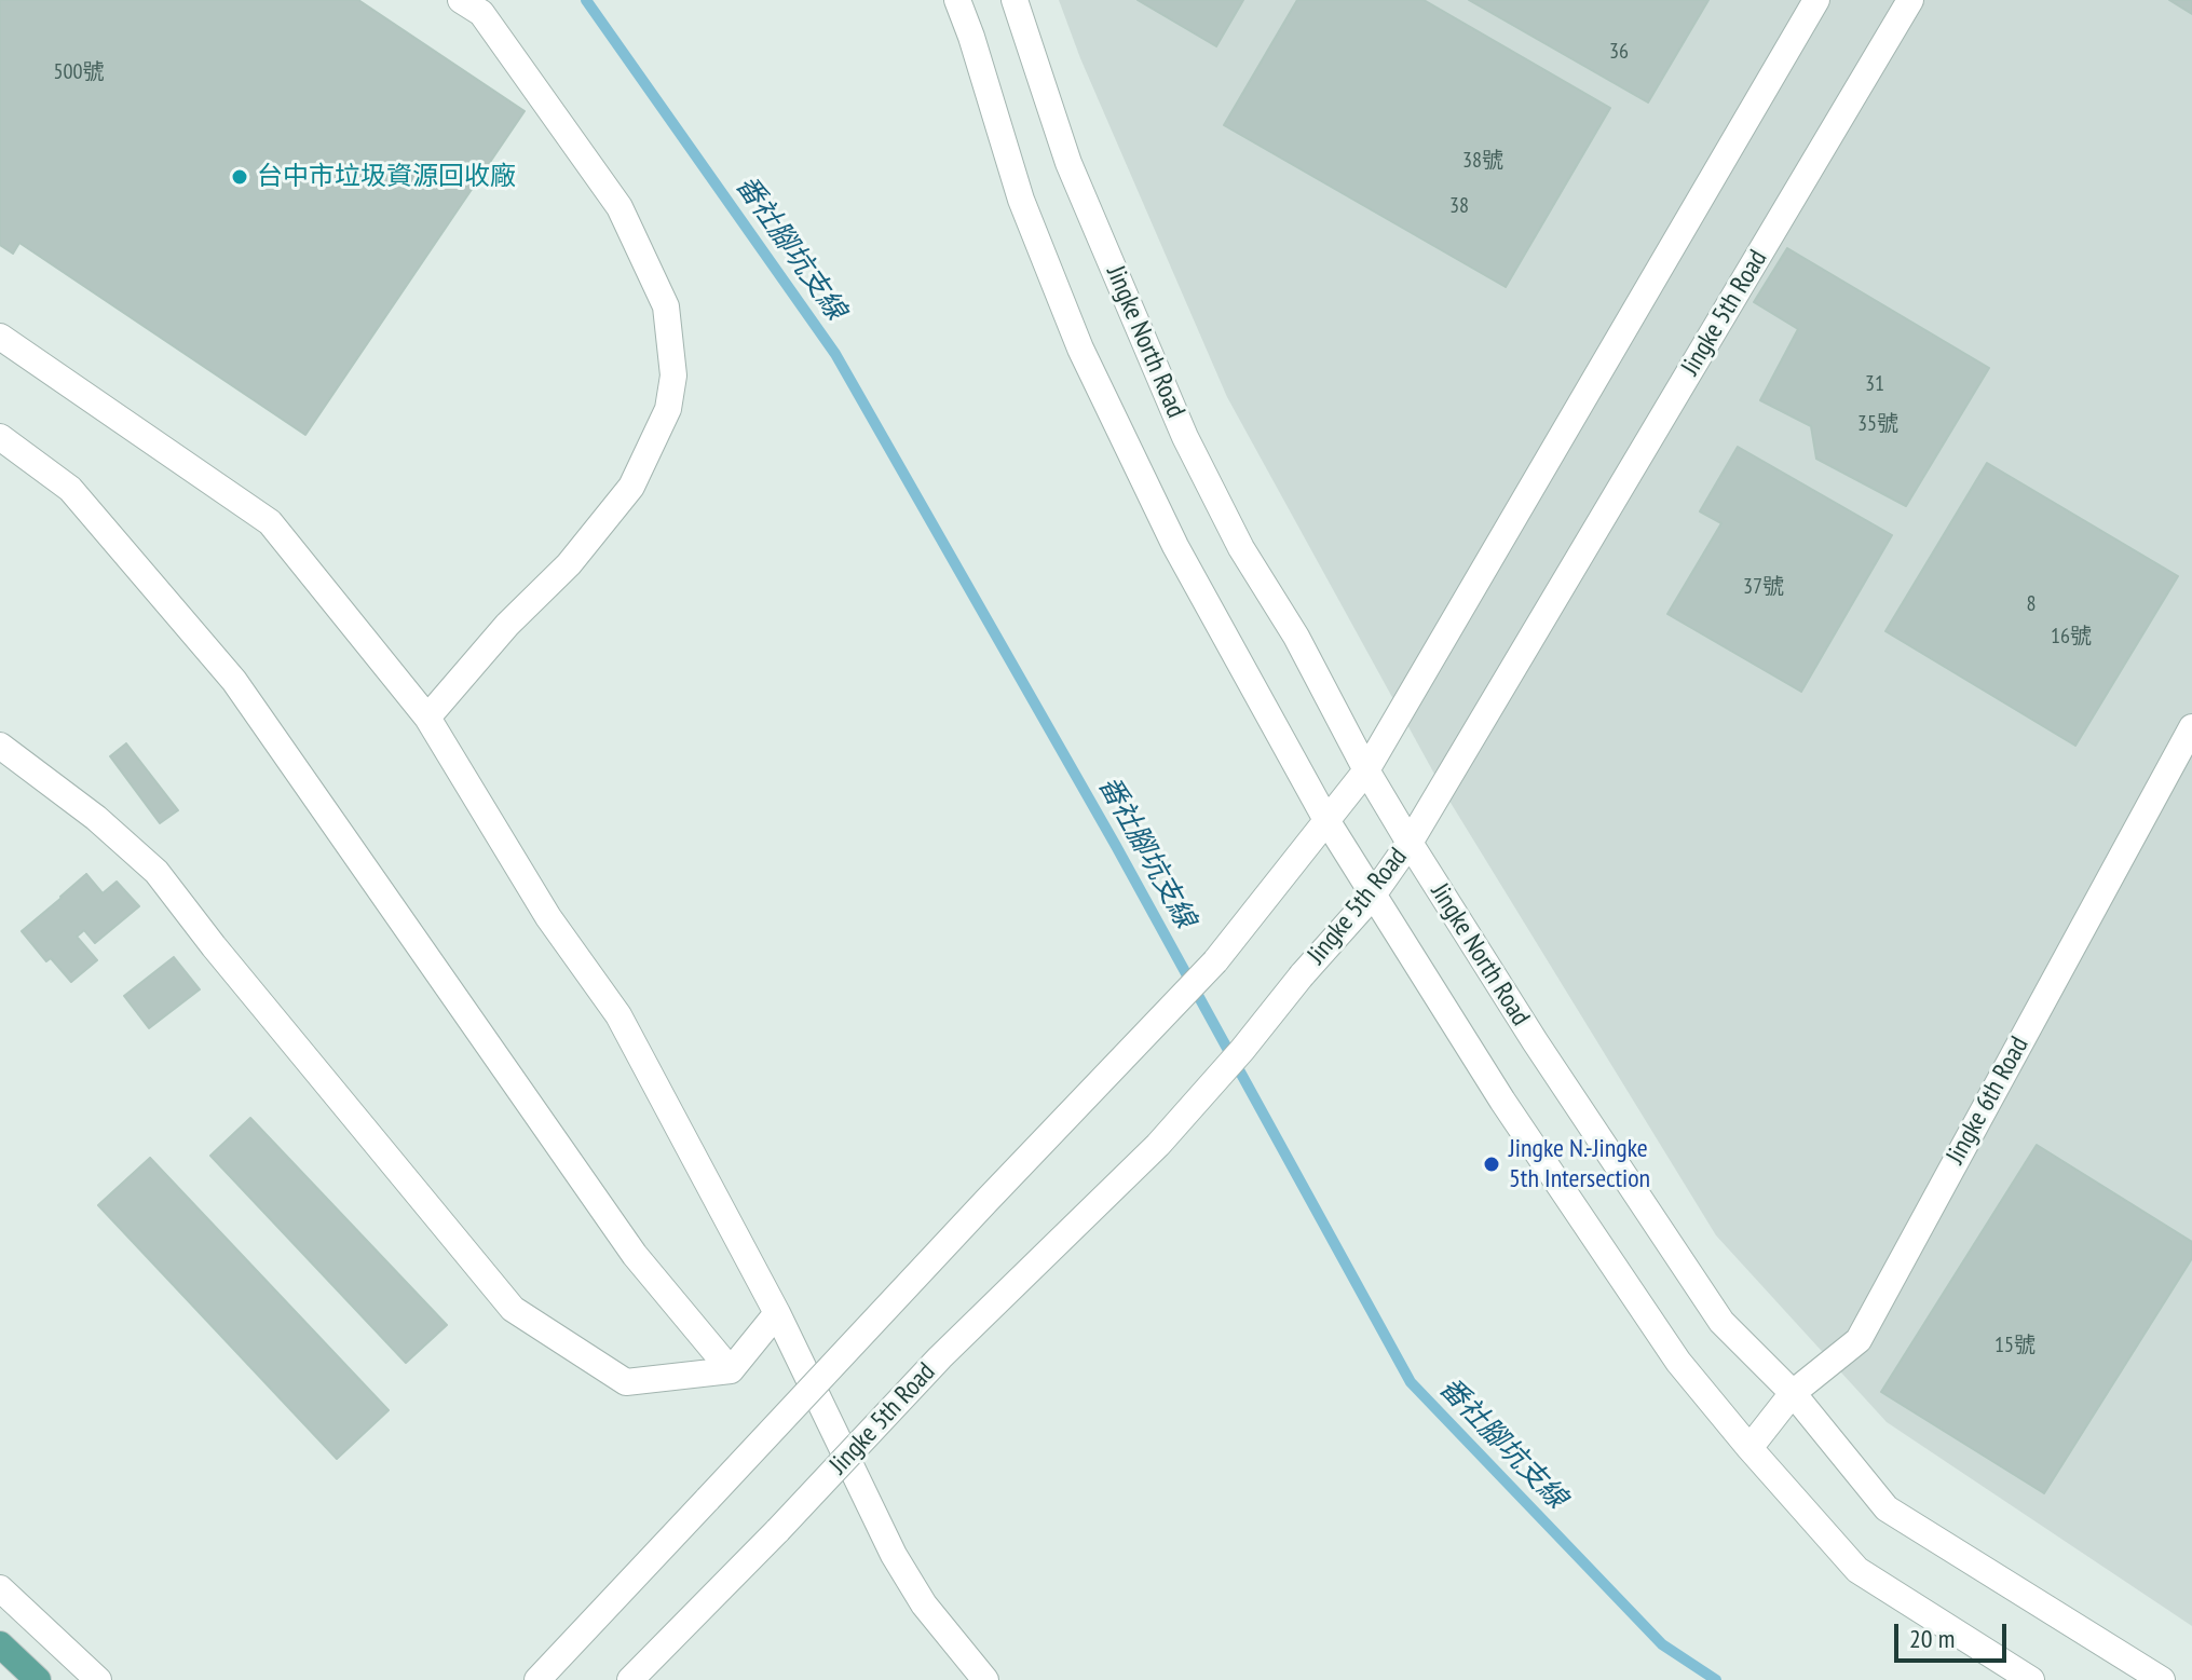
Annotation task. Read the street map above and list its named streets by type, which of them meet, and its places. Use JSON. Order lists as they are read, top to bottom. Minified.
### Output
{"streets":{"street":["Jingke 5th Road","Jingke North Road","Jingke 6th Road"]},"crossings":[["Jingke 5th Road","Jingke North Road"],["Jingke North Road","Jingke 6th Road"]],"water":["番社腳坑支線"],"places":["台中市垃圾資源回收廠","Jingke N.-Jingke 5th Intersection"],"house_numbers":["36","500號","38號","38","31","35號","37號","8","16號","15號"],"scale_bar":"20 m"}
